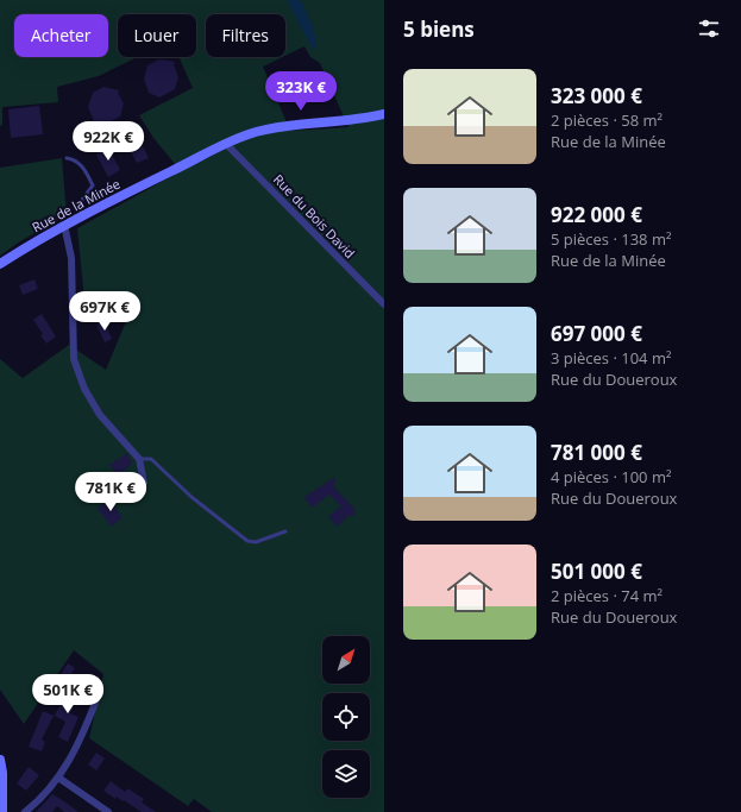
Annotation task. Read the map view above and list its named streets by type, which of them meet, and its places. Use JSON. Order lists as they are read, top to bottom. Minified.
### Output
{"streets":{"street":["Rue de la Minée","Rue du Bois David"]},"crossings":[["Rue de la Minée","Rue du Bois David"]],"north":"top right","page":{"heading":"5 biens","chip":["Acheter","Louer","Filtres"],"list":[{"name":"323 000 €","note":"2 pièces · 58 m² · Rue de la Minée"},{"name":"922 000 €","note":"5 pièces · 138 m² · Rue de la Minée"},{"name":"697 000 €","note":"3 pièces · 104 m² · Rue du Doueroux"},{"name":"781 000 €","note":"4 pièces · 100 m² · Rue du Doueroux"},{"name":"501 000 €","note":"2 pièces · 74 m² · Rue du Doueroux"}],"price":["323K €","922K €","697K €","781K €","501K €"]}}
